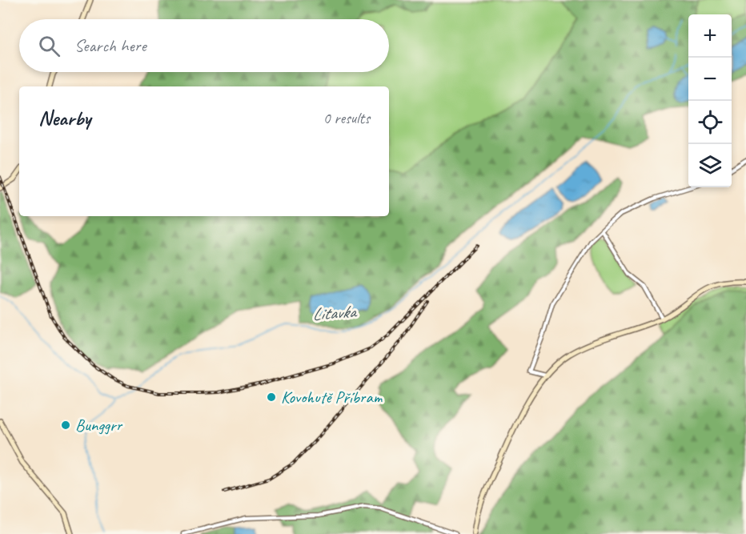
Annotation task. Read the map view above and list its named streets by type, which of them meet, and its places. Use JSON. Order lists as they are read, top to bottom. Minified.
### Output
{"water":["Litavka"],"places":["Kovohutě Příbram","Bunggrr"],"page":{"map_buttons":["+","−"],"search":"Search here","heading":["Nearby","0 results"]}}
